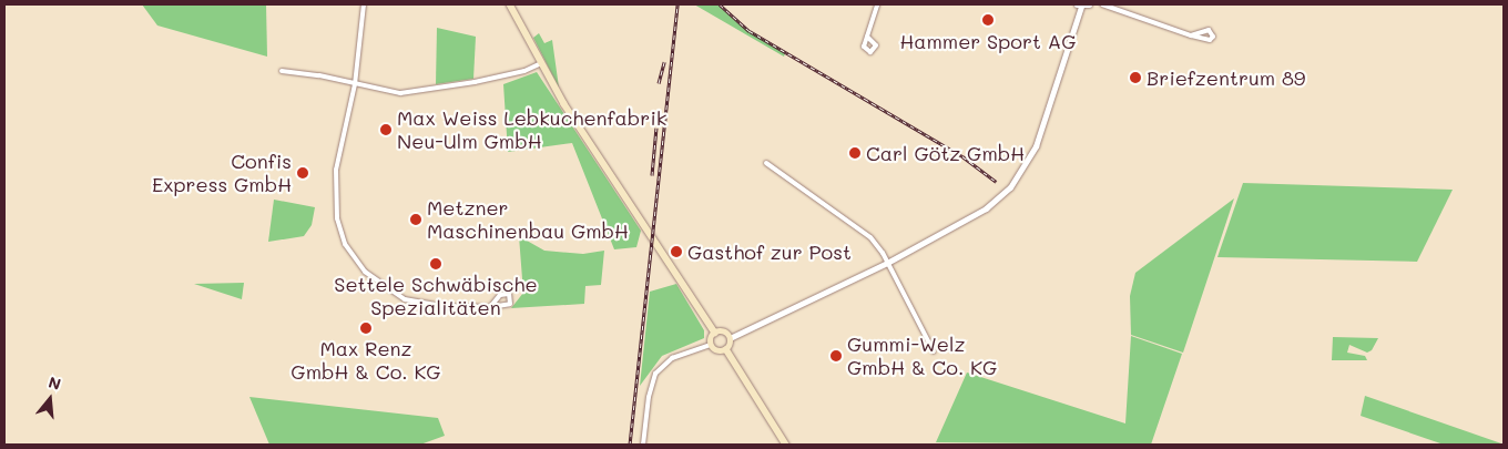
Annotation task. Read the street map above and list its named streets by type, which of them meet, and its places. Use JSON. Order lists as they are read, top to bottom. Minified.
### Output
{"places":["Hammer Sport AG","Briefzentrum 89","Max Weiss Lebkuchenfabrik Neu-Ulm GmbH","Carl Götz GmbH","Confis Express GmbH","Metzner Maschinenbau GmbH","Gasthof zur Post","Settele Schwäbische Spezialitäten","Max Renz GmbH & Co. KG","Gummi-Welz GmbH & Co. KG"],"north":"top"}
